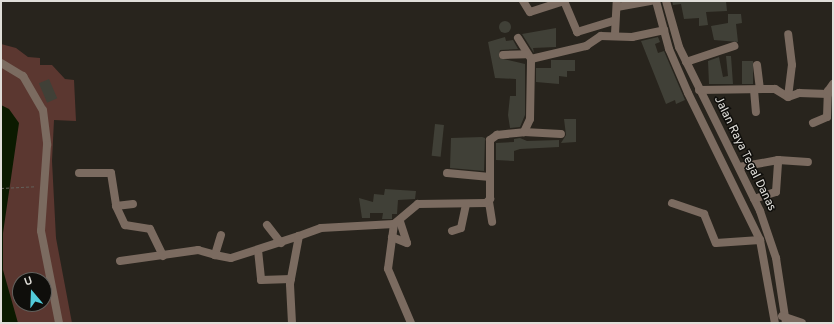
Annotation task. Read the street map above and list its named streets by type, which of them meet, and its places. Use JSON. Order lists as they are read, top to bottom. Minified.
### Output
{"streets":{"street":["Jalan Raya Tegal Danas"]},"north":"top"}
